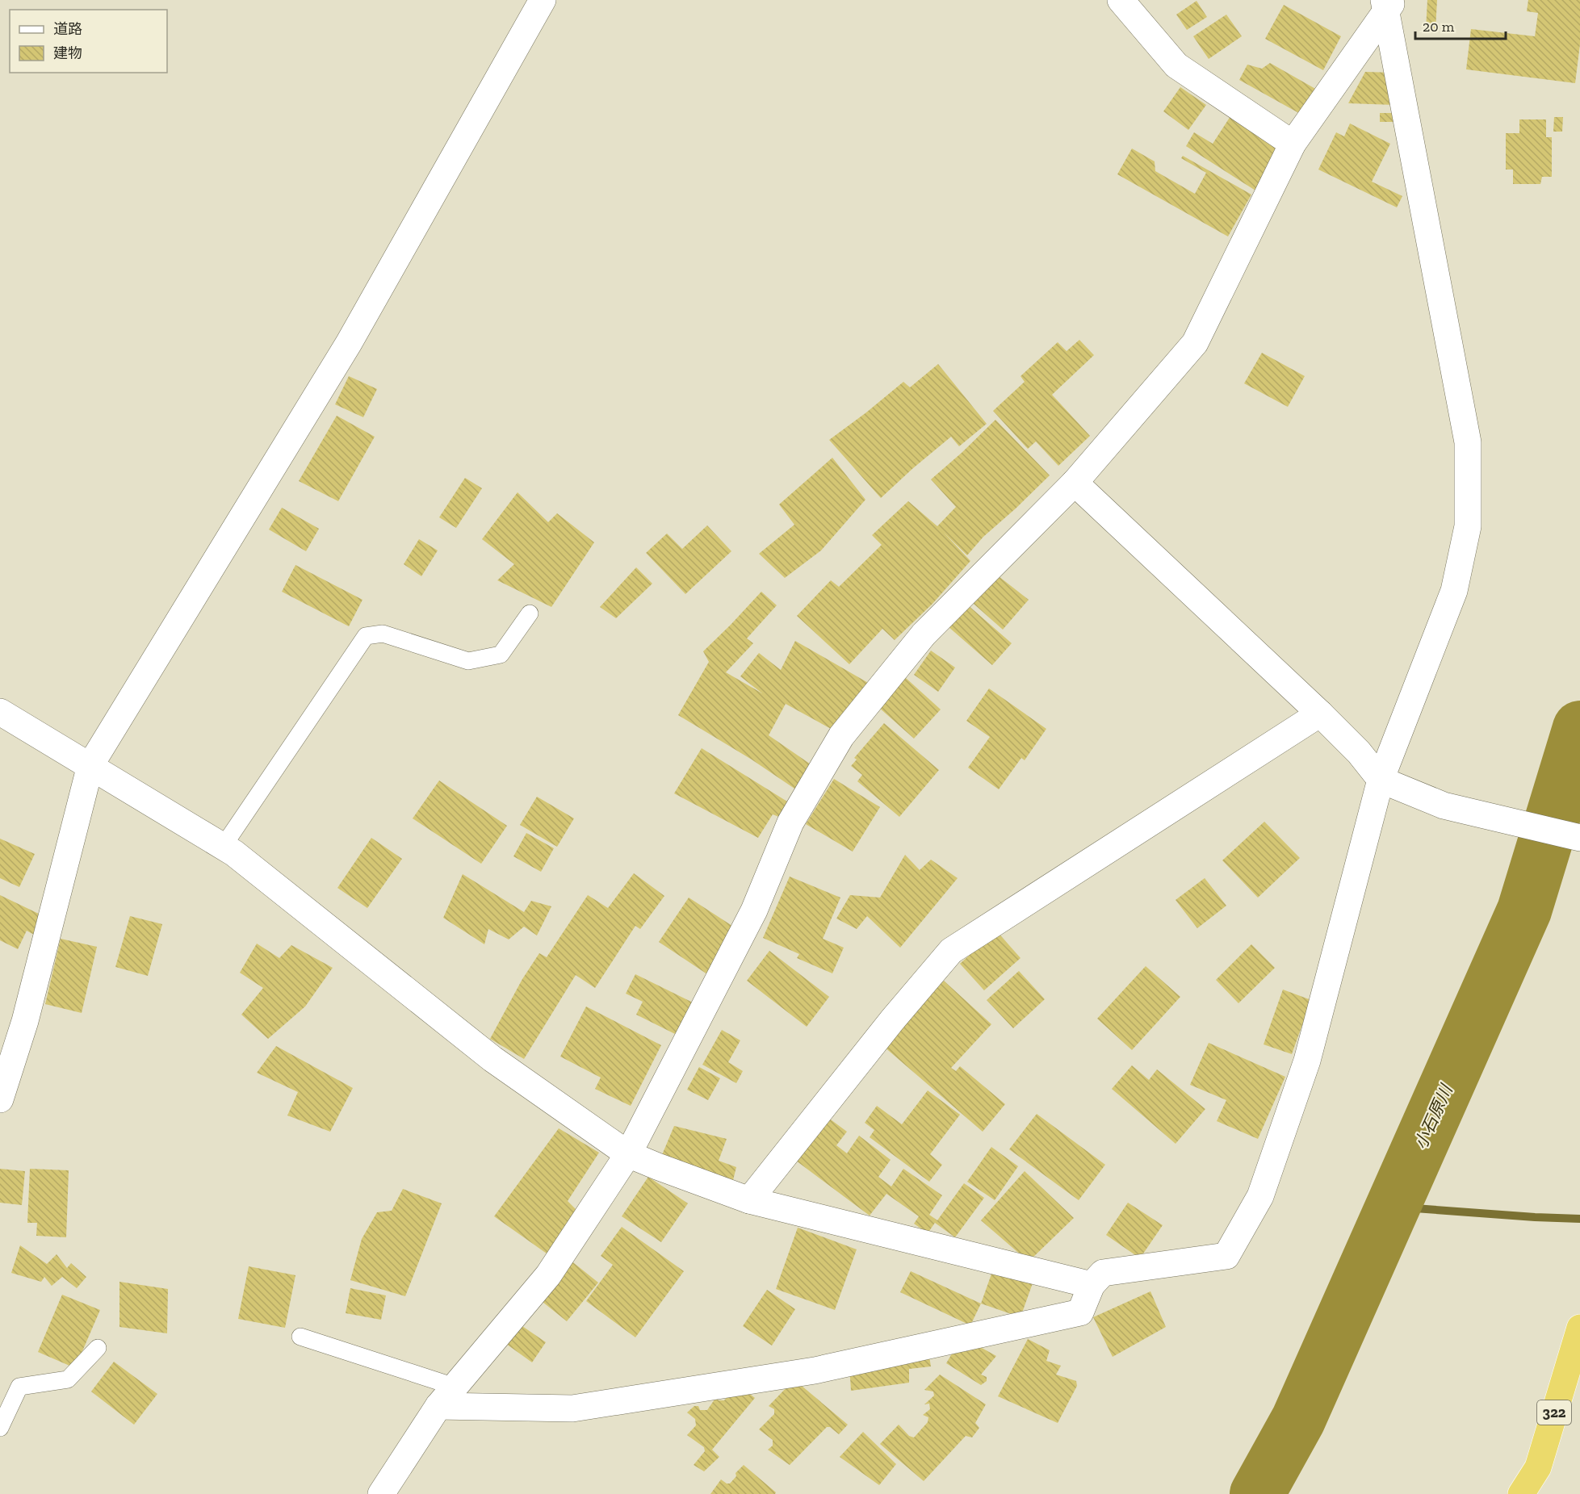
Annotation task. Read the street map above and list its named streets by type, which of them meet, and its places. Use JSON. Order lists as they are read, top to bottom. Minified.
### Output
{"streets":{"highway":["322"]},"water":["小石原川"],"legend":["道路","建物"],"scale_bar":"20 m"}
